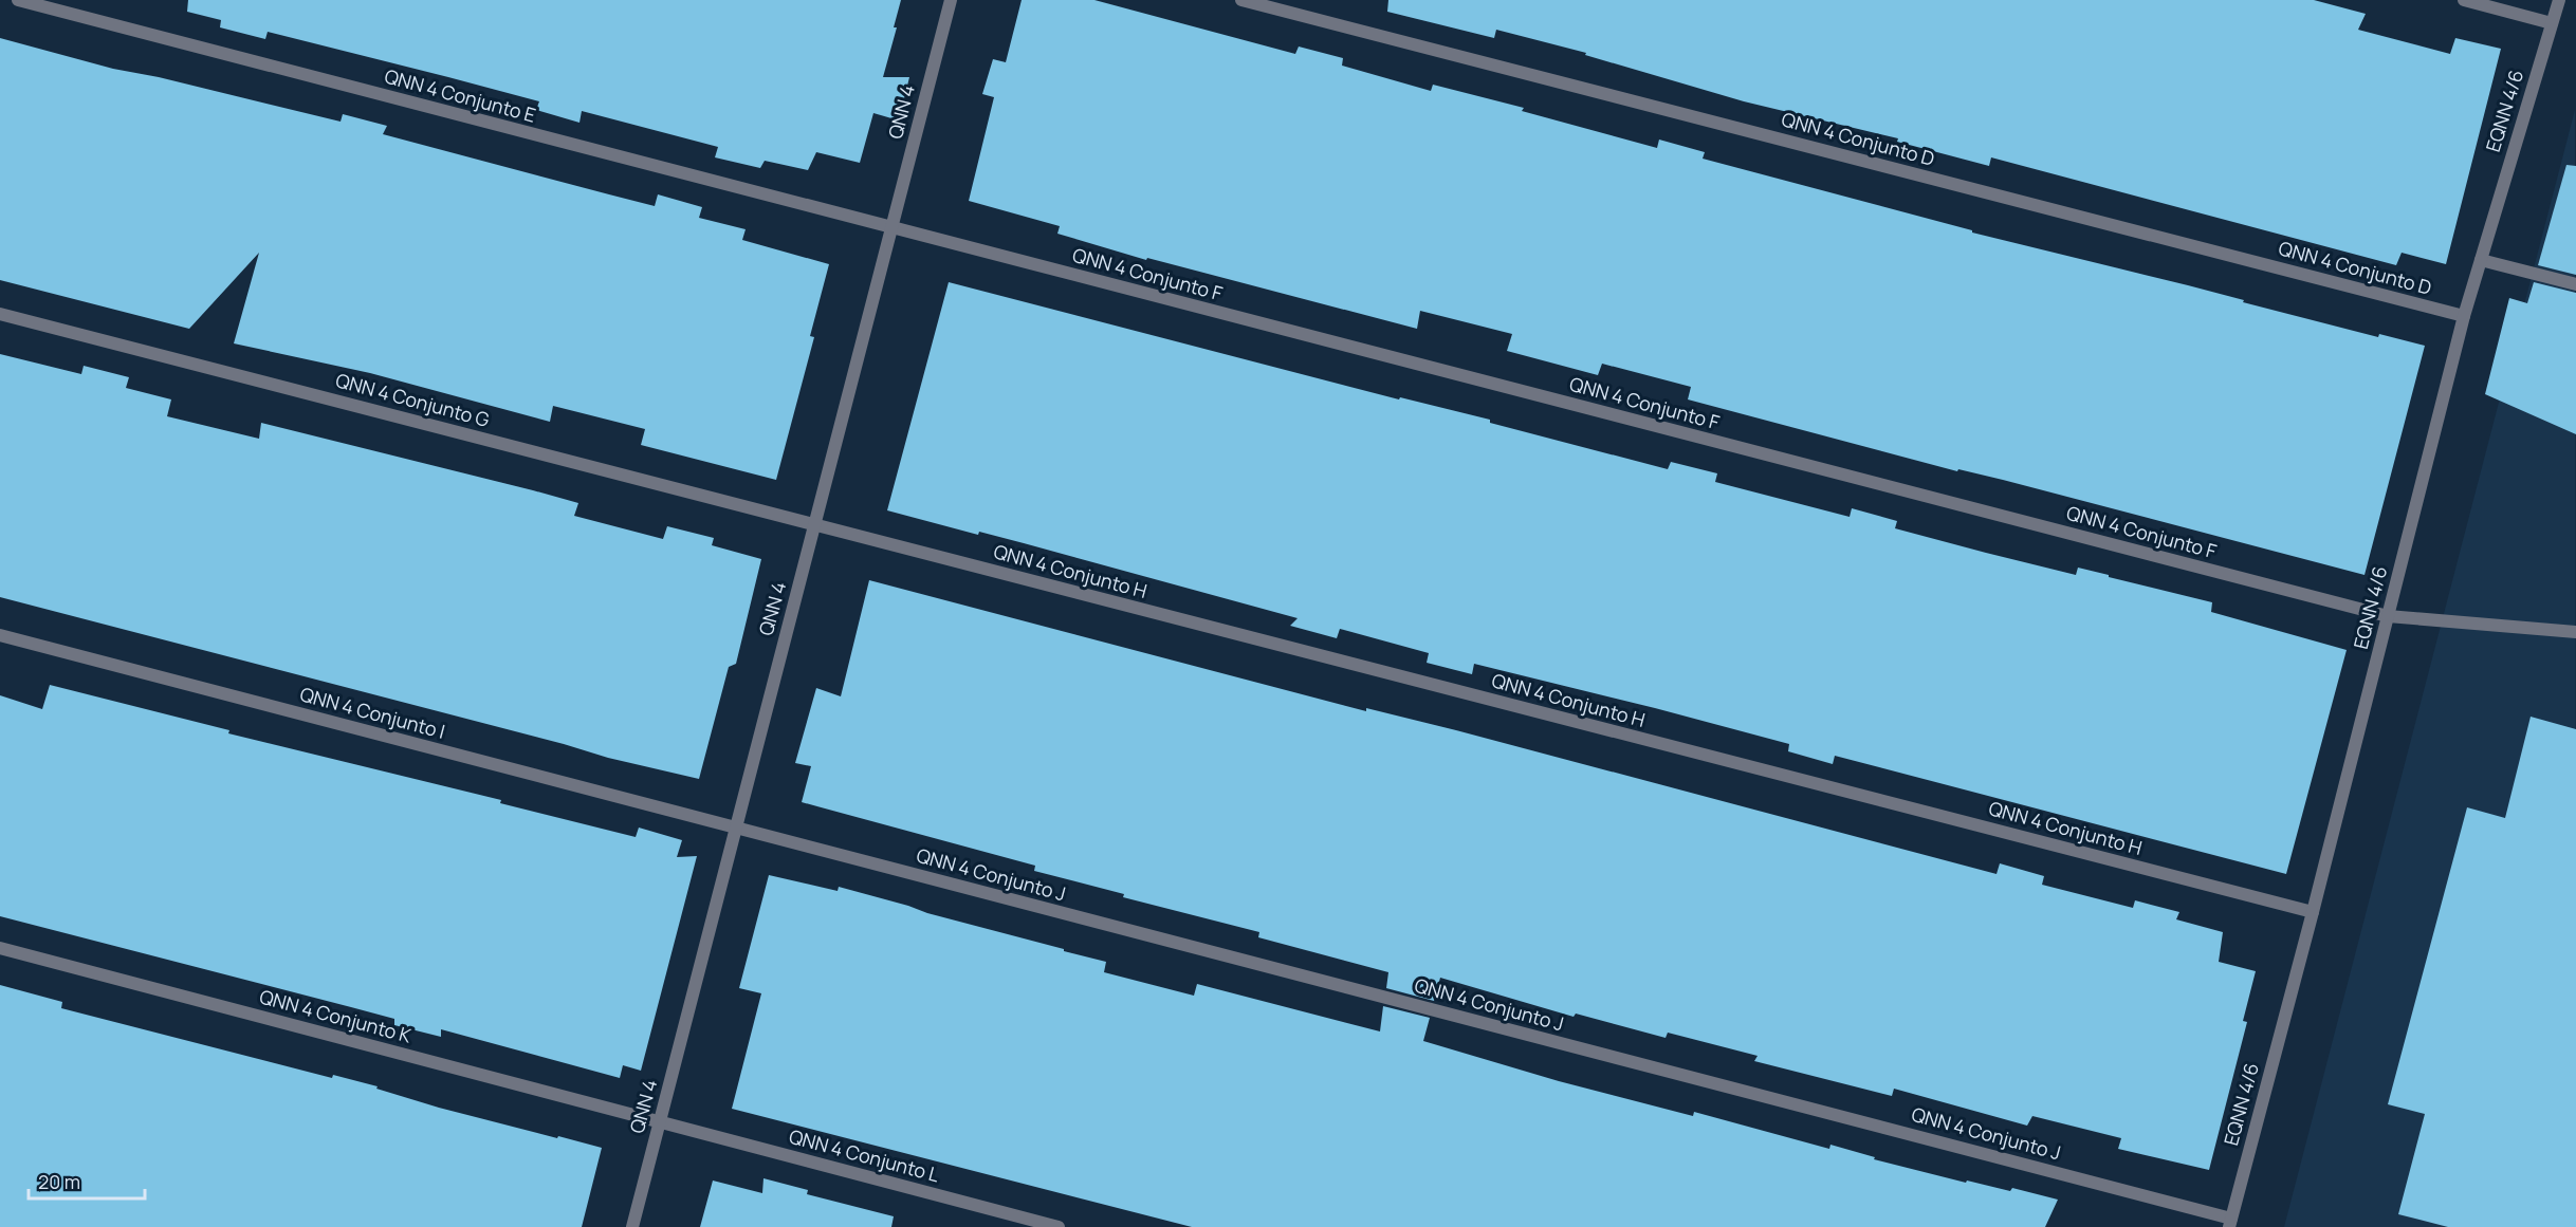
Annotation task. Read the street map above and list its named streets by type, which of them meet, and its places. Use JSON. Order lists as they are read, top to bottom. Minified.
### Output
{"streets":{"street":["QNN 4 Conjunto E","EQNN 4/6","QNN 4","QNN 4 Conjunto D","QNN 4 Conjunto F","QNN 4 Conjunto G","QNN 4 Conjunto H","QNN 4 Conjunto I","QNN 4 Conjunto J","QNN 4 Conjunto K","QNN 4 Conjunto L"]},"crossings":[["QNN 4 Conjunto E","QNN 4"],["QNN 4 Conjunto E","QNN 4 Conjunto F"],["EQNN 4/6","QNN 4 Conjunto D"],["EQNN 4/6","QNN 4 Conjunto F"],["EQNN 4/6","QNN 4 Conjunto H"],["EQNN 4/6","QNN 4 Conjunto J"],["QNN 4","QNN 4 Conjunto F"],["QNN 4","QNN 4 Conjunto G"],["QNN 4","QNN 4 Conjunto H"],["QNN 4","QNN 4 Conjunto I"],["QNN 4","QNN 4 Conjunto J"],["QNN 4","QNN 4 Conjunto K"],["QNN 4","QNN 4 Conjunto L"],["QNN 4 Conjunto G","QNN 4 Conjunto H"],["QNN 4 Conjunto I","QNN 4 Conjunto J"],["QNN 4 Conjunto K","QNN 4 Conjunto L"]],"scale_bar":"20 m"}
